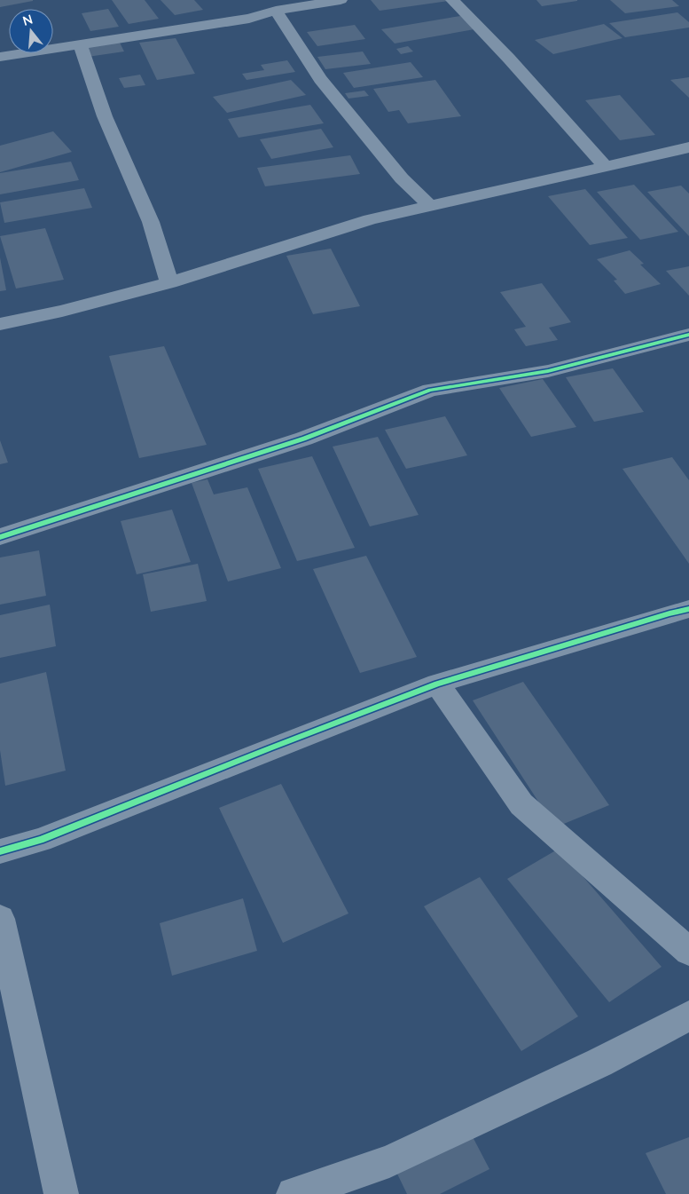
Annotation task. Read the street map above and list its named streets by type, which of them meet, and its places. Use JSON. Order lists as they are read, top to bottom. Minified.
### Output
{"north":"top"}
